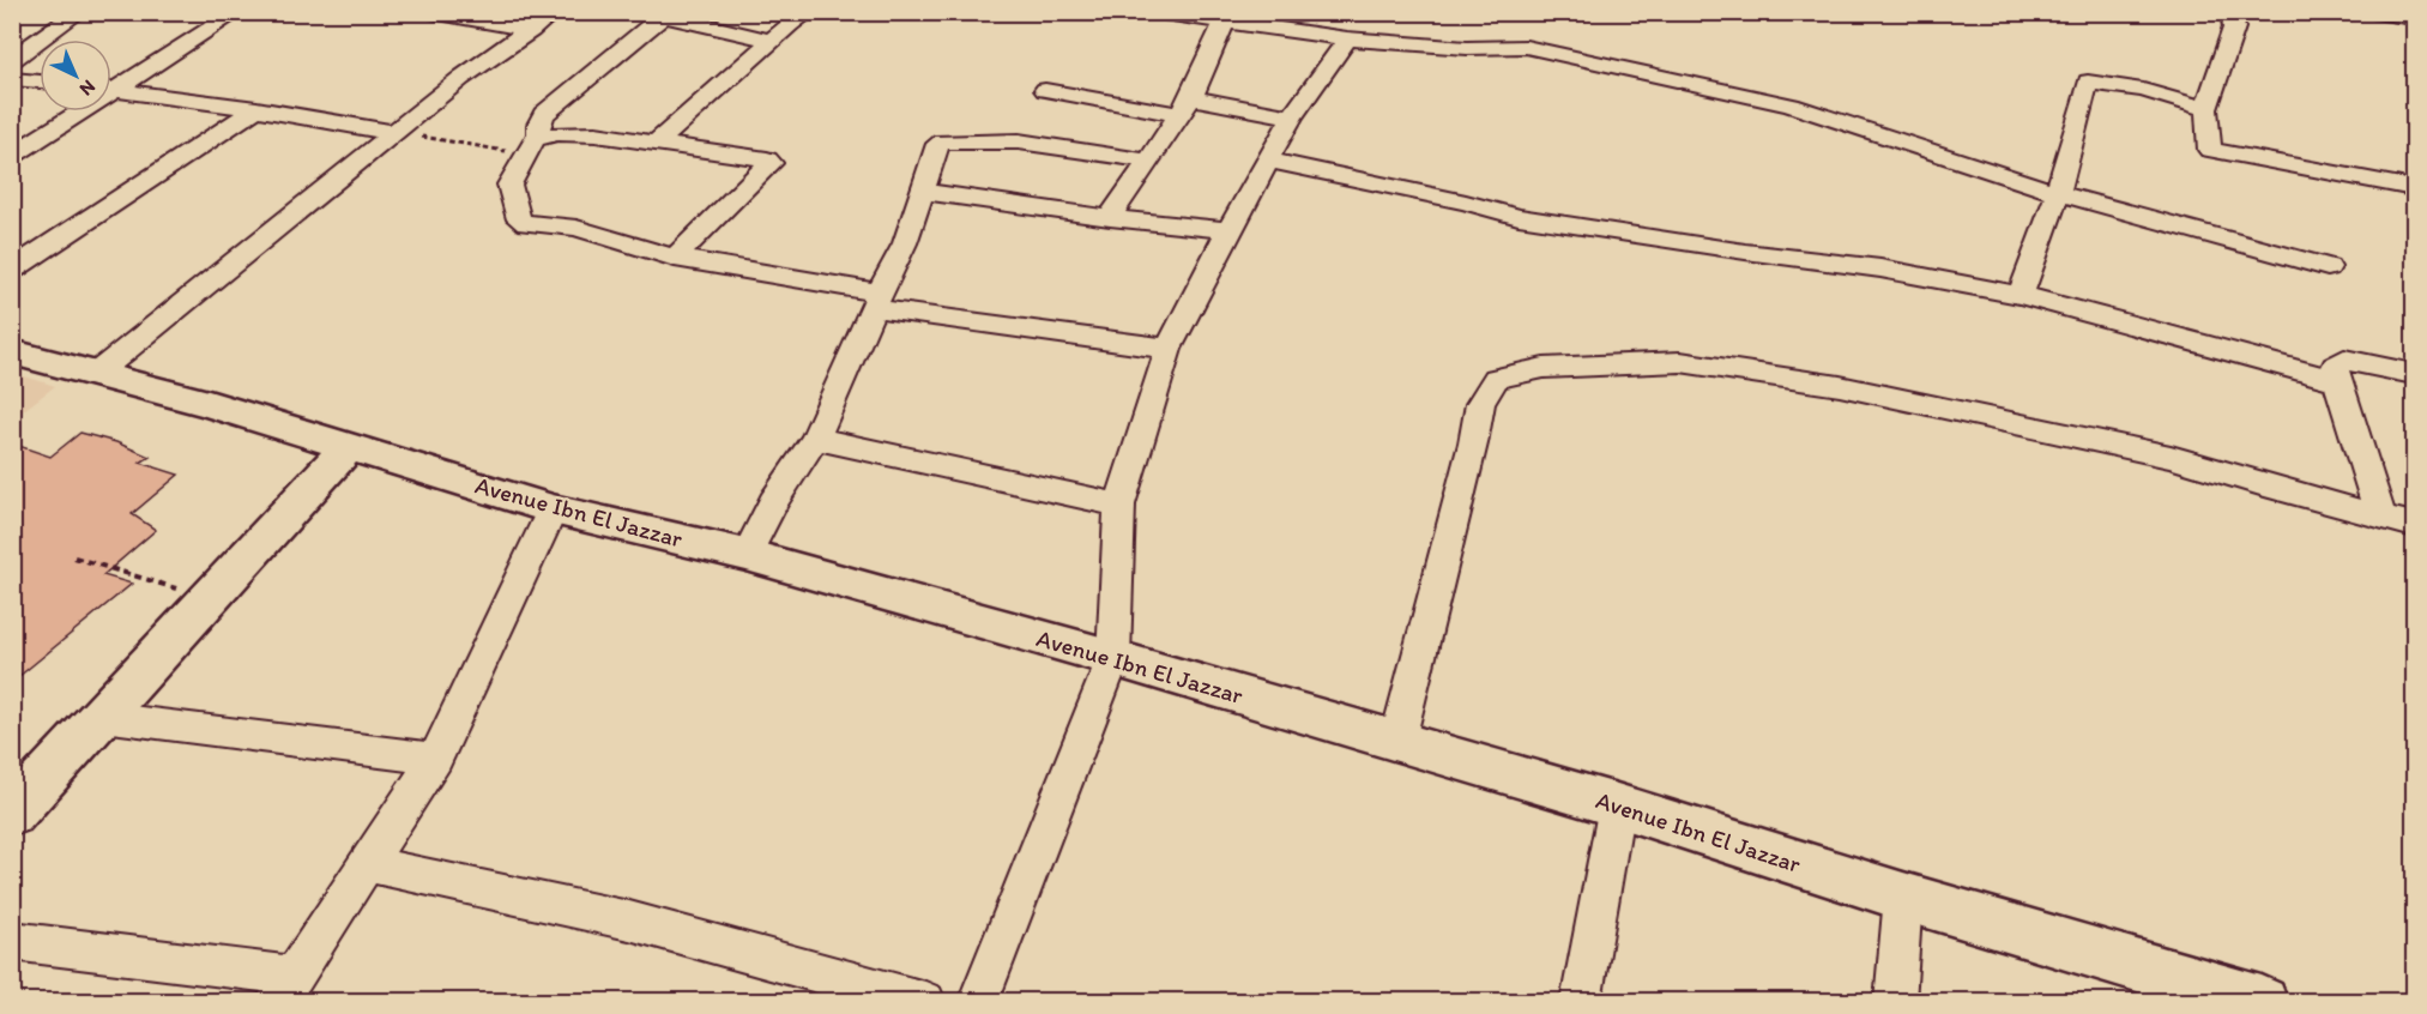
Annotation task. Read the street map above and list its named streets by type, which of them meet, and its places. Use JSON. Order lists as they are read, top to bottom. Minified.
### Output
{"streets":{"main road":["Avenue Ibn El Jazzar"]},"north":"bottom right"}
